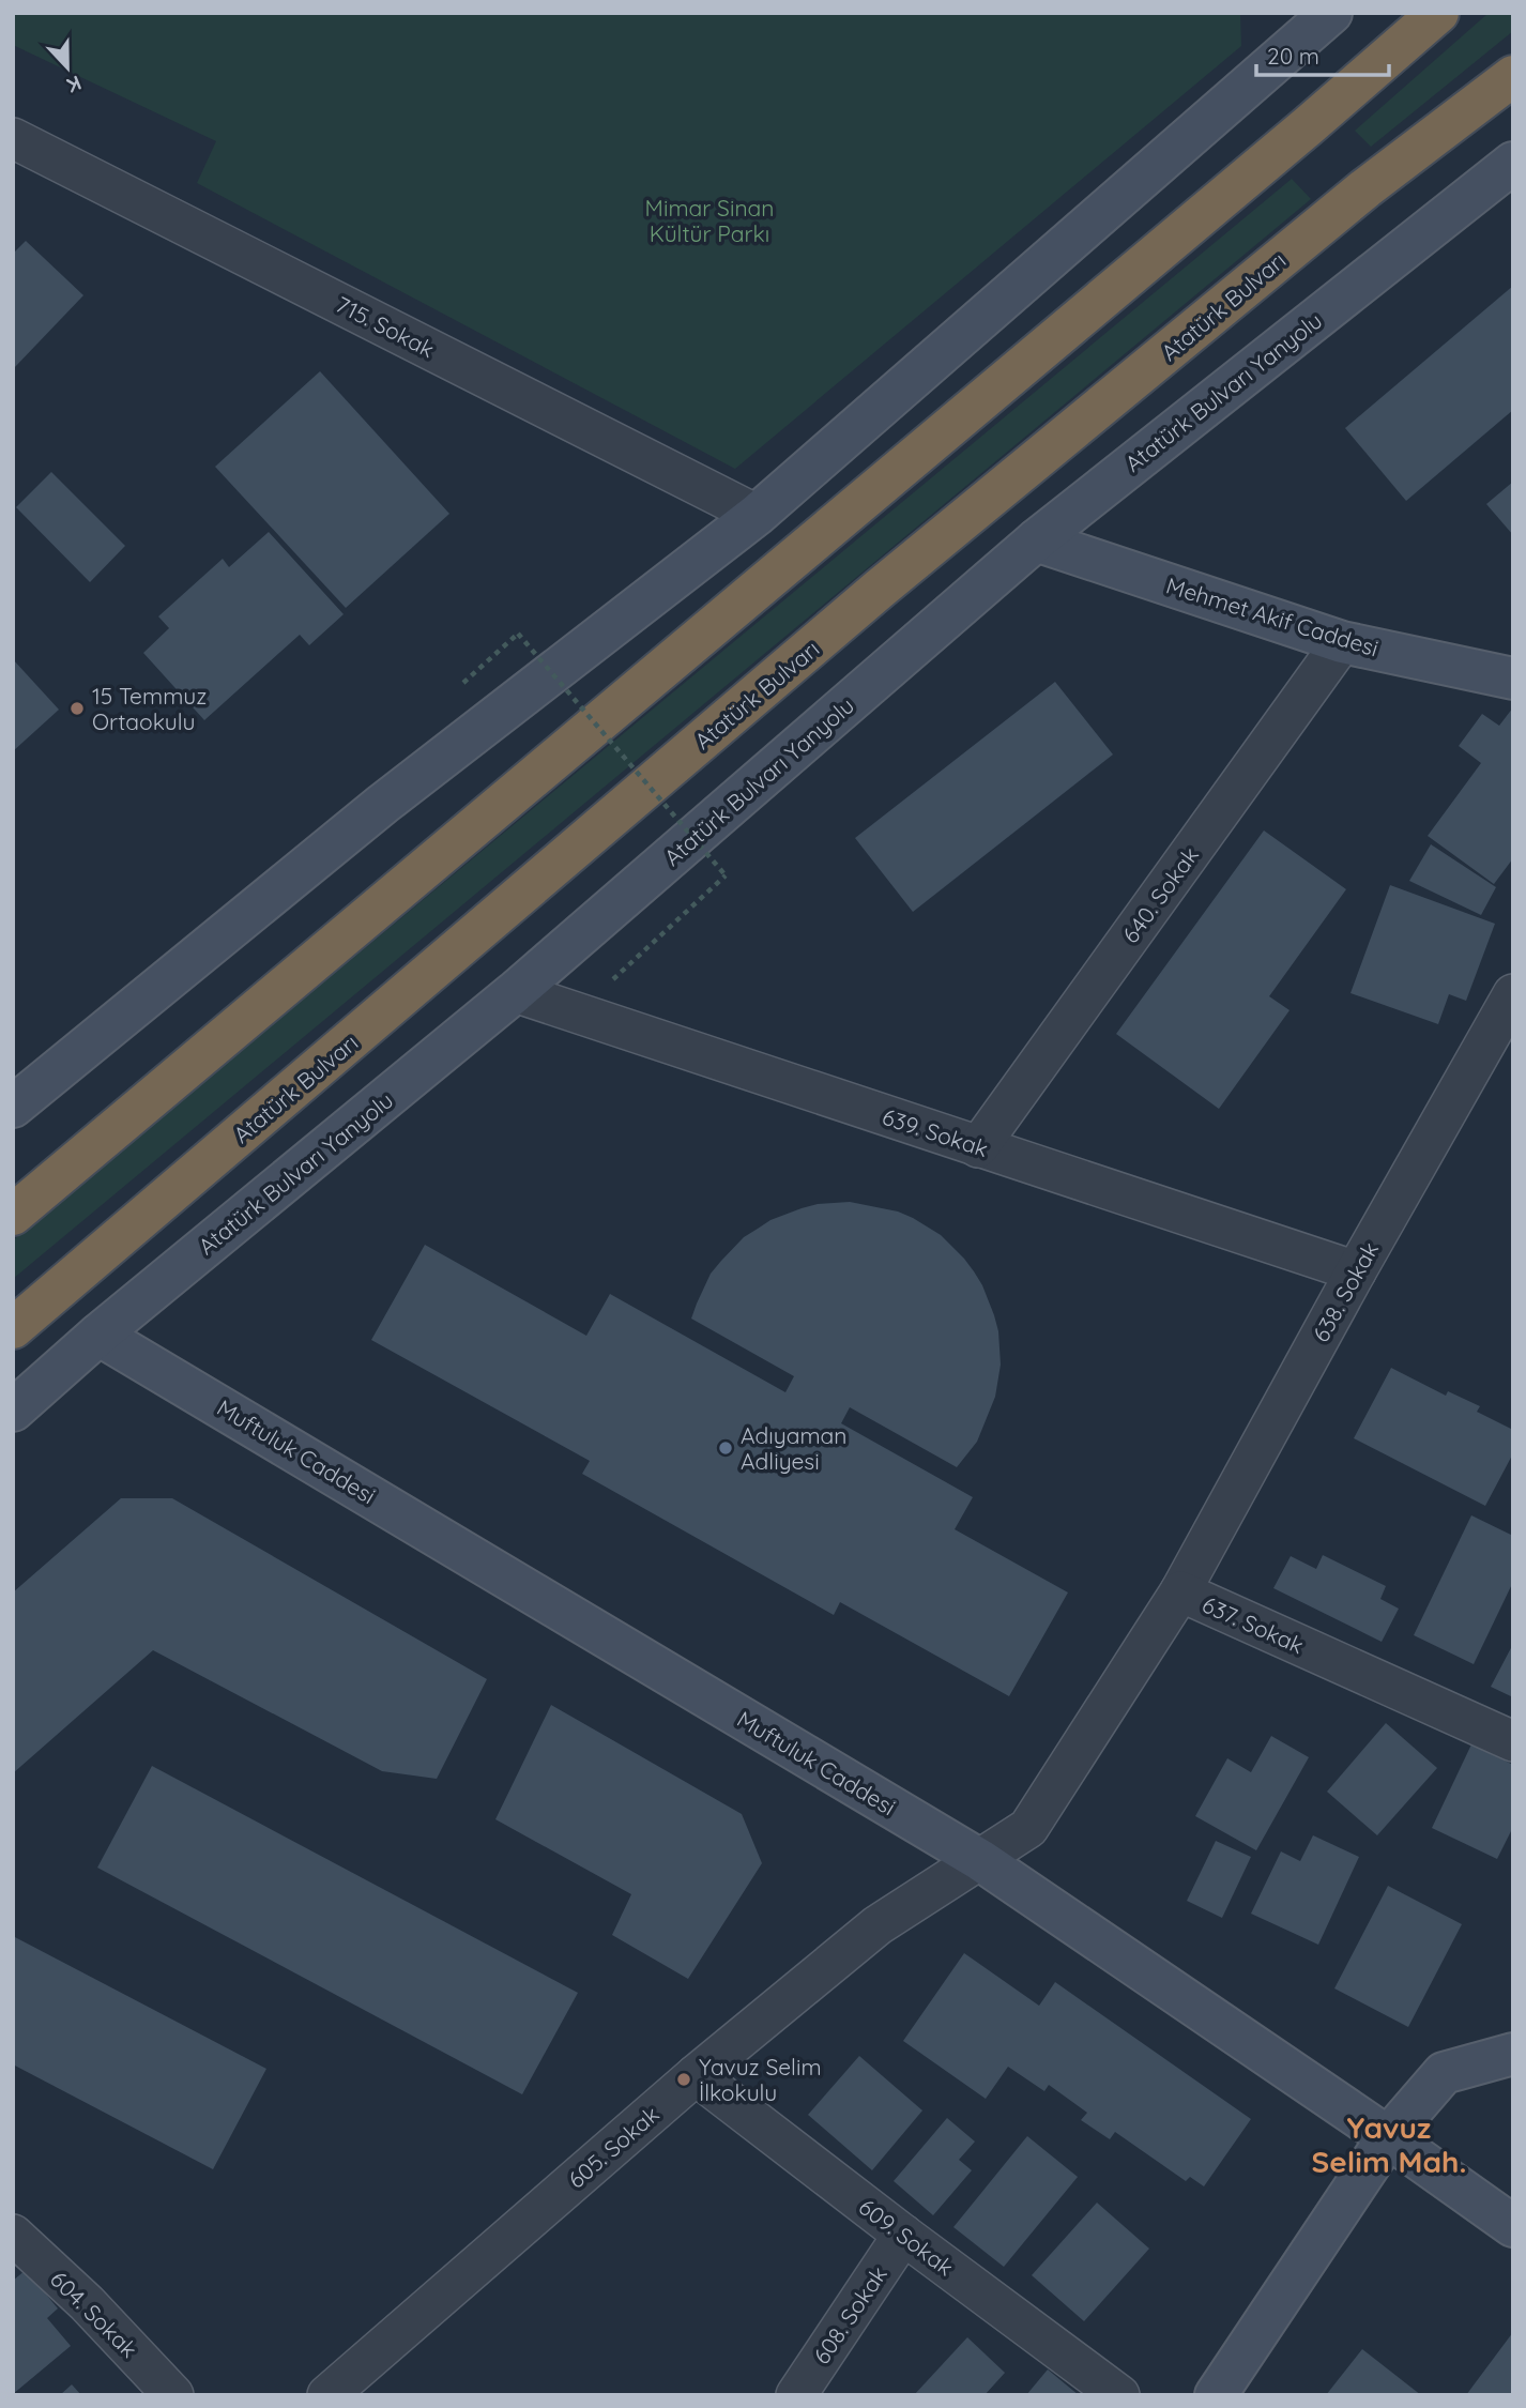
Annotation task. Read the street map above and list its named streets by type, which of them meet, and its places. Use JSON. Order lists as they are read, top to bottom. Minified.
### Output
{"streets":{"highway":["Atatürk Bulvarı"],"street":["715. Sokak","Atatürk Bulvarı Yanyolu","Mehmet Akif Caddesi","640. Sokak","639. Sokak","638. Sokak","Muftuluk Caddesi","637. Sokak","605. Sokak","609. Sokak","604. Sokak","608. Sokak"]},"crossings":[["Atatürk Bulvarı Yanyolu","Mehmet Akif Caddesi"],["Atatürk Bulvarı Yanyolu","639. Sokak"],["Atatürk Bulvarı Yanyolu","Muftuluk Caddesi"],["Mehmet Akif Caddesi","640. Sokak"],["640. Sokak","639. Sokak"],["639. Sokak","638. Sokak"],["638. Sokak","637. Sokak"],["Muftuluk Caddesi","637. Sokak"],["Muftuluk Caddesi","605. Sokak"],["637. Sokak","605. Sokak"],["605. Sokak","609. Sokak"],["609. Sokak","608. Sokak"]],"districts":["Yavuz Selim Mah."],"parks":["Mimar Sinan Kültür Parkı"],"places":["15 Temmuz Ortaokulu","Adıyaman Adliyesi","Yavuz Selim İlkokulu"],"scale_bar":"20 m","north":"bottom"}
